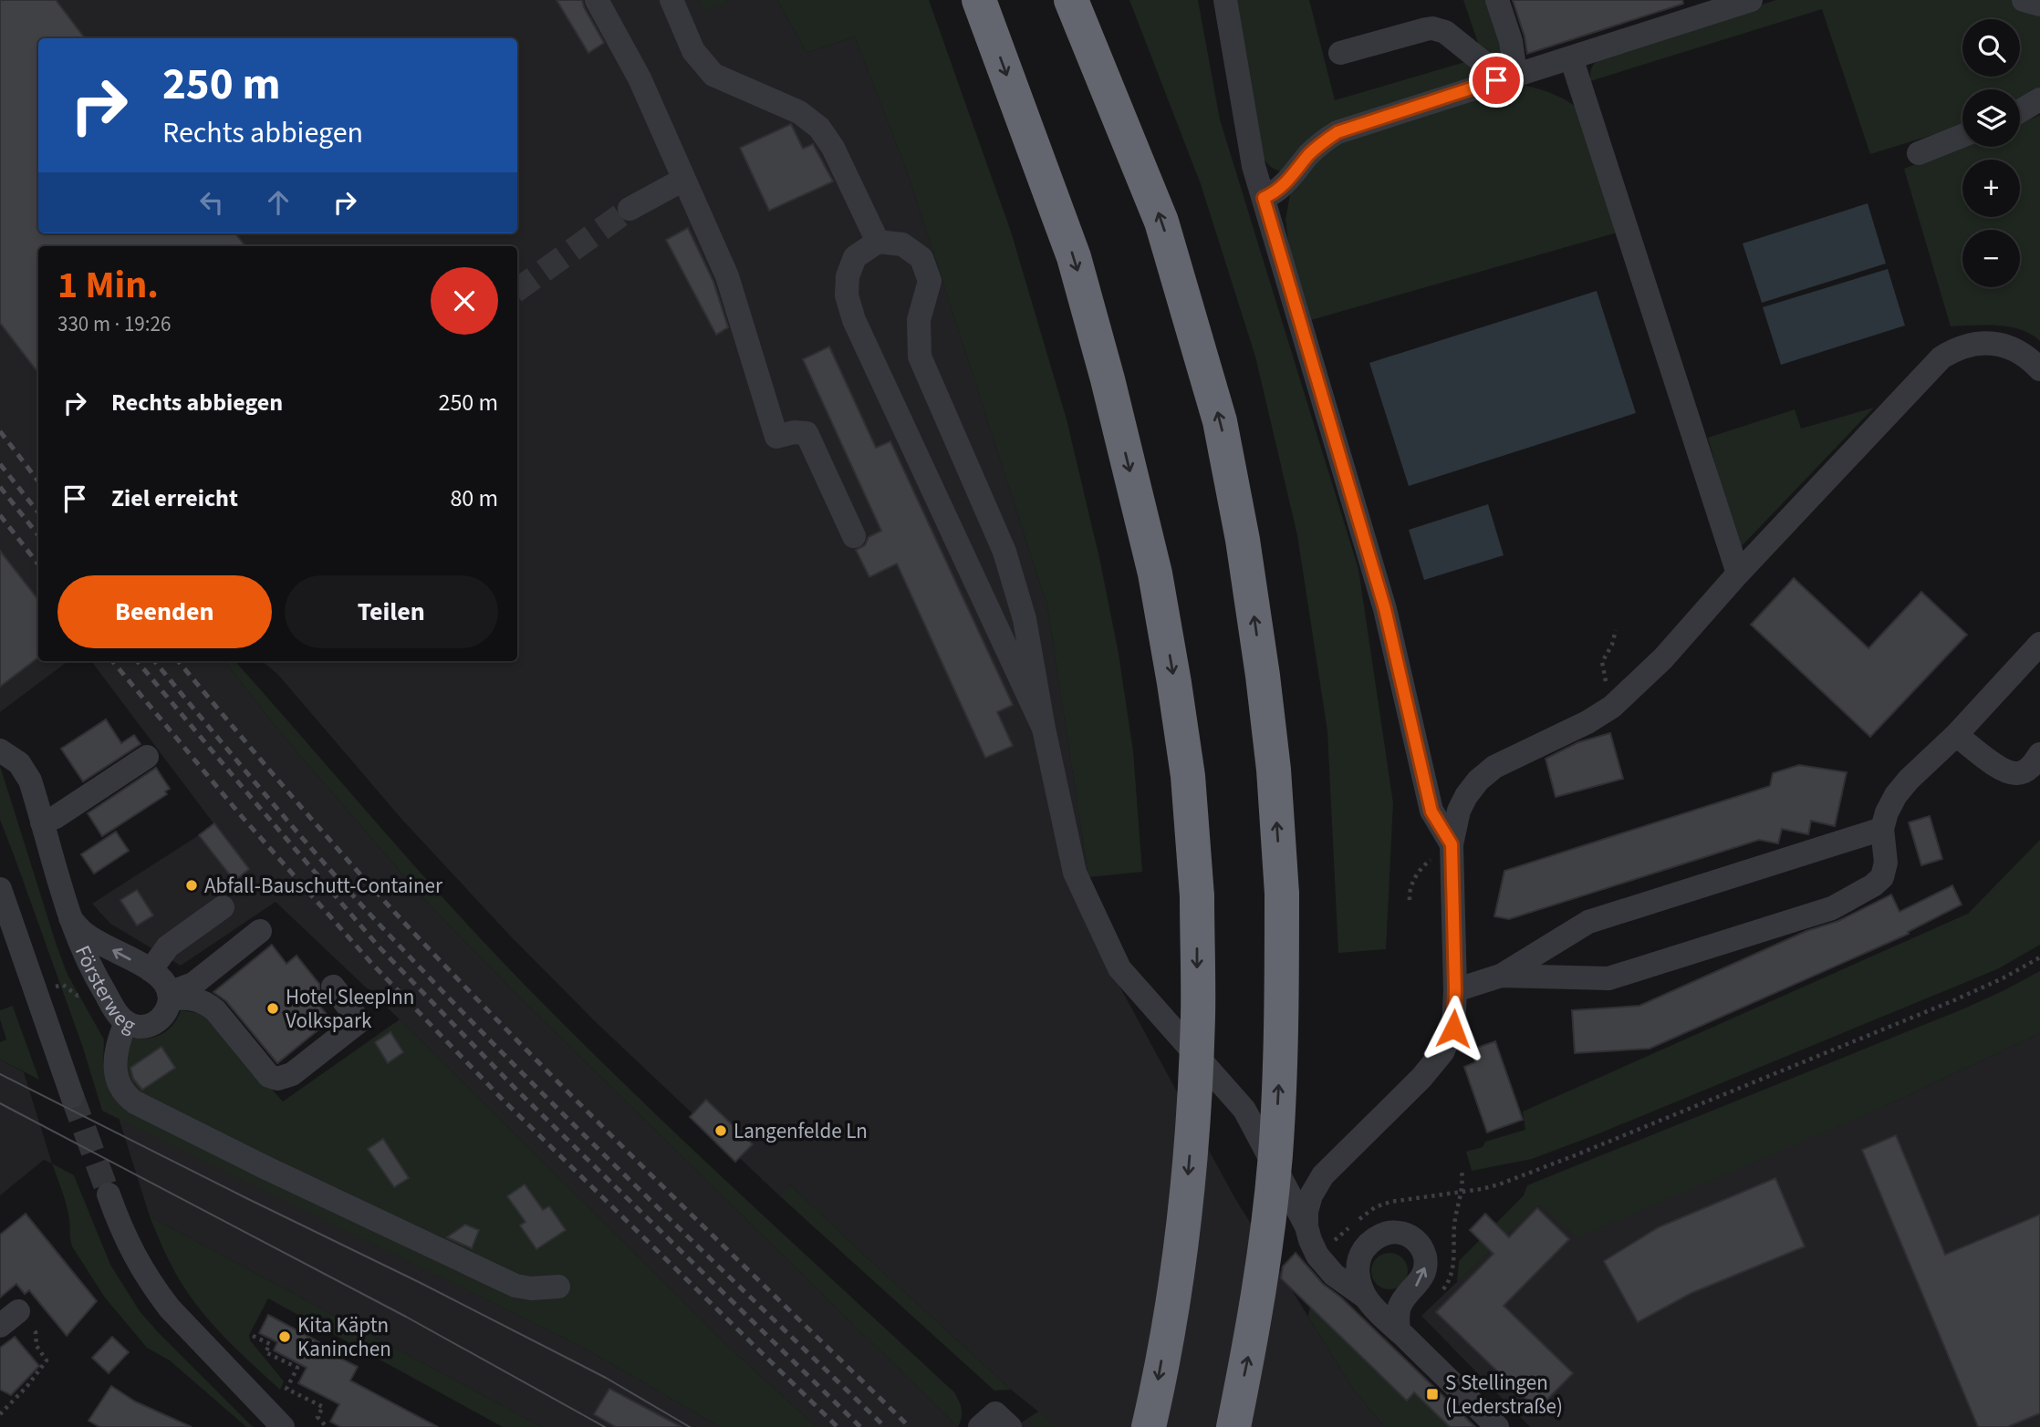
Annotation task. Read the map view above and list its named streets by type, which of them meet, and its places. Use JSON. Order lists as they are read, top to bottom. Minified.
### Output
{"streets":{"street":["Försterweg"]},"places":{"other":["Abfall-Bauschutt-Container","Hotel SleepInn Volkspark","Langenfelde Ln","Kita Käptn Kaninchen"],"transit":["S Stellingen (Lederstraße)"]},"page":{"map_buttons":["+","−"],"turn":["250 m","Rechts abbiegen"],"heading":["1 Min.","330 m · 19:26"],"list":[{"name":"Rechts abbiegen","value":"250 m"},{"name":"Ziel erreicht","value":"80 m"}],"buttons":["Beenden","Teilen"]}}
